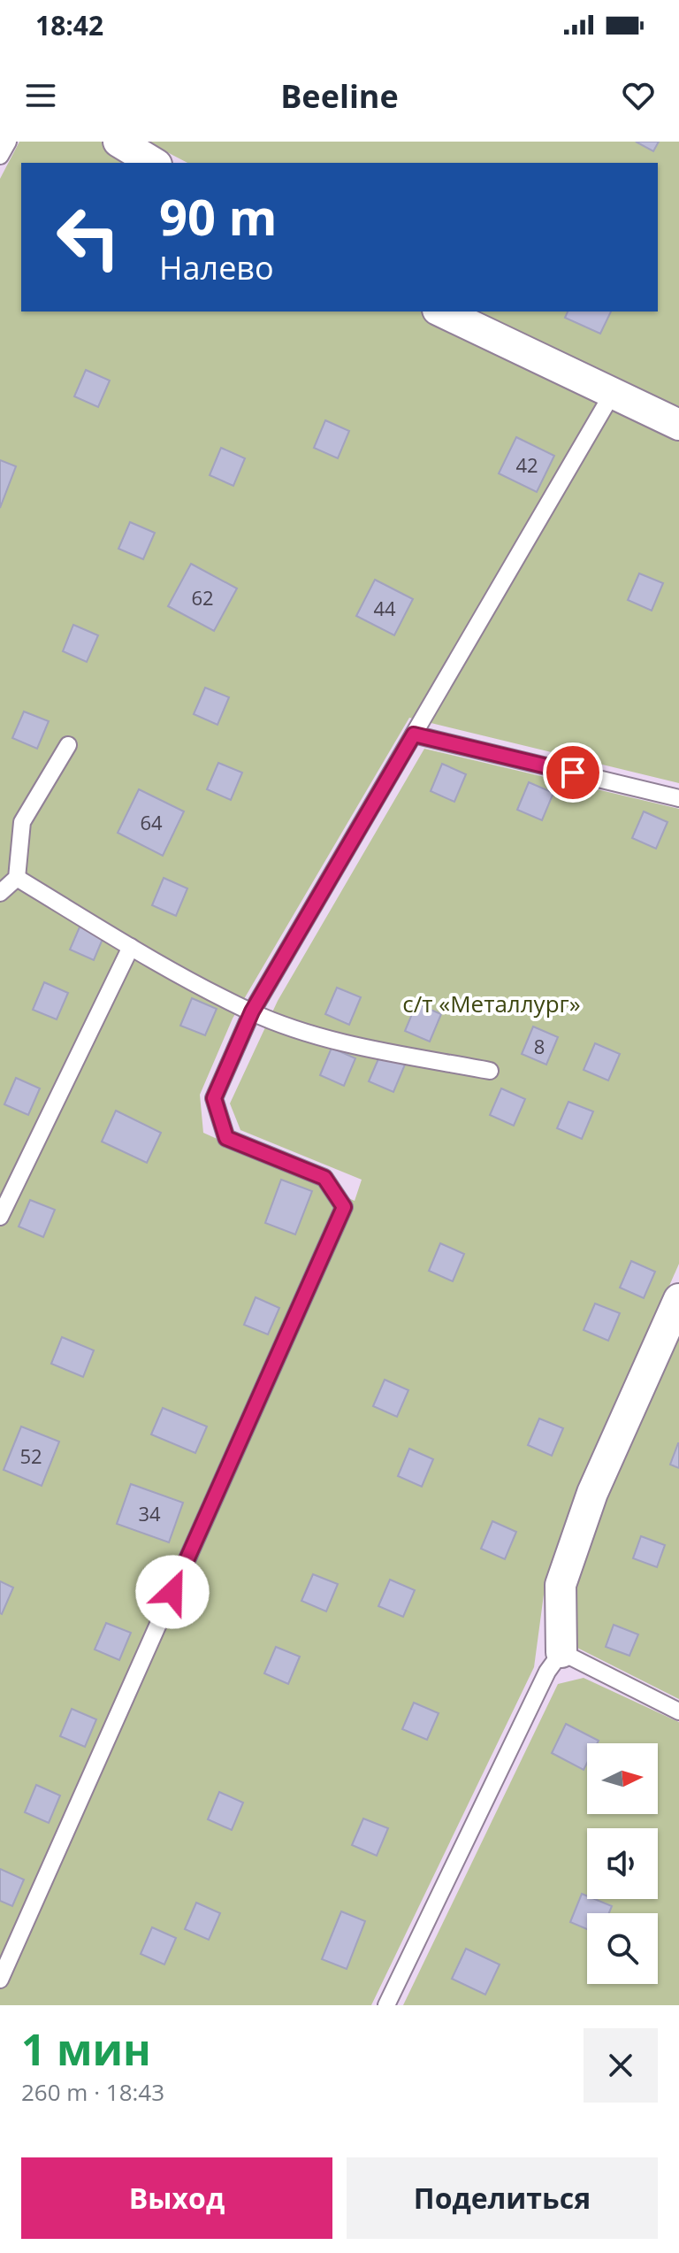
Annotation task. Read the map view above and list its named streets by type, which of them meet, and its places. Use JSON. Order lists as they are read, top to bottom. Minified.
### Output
{"parks":["с/т «Металлург»"],"house_numbers":["42","62","44","64","8","52","34"],"north":"right","page":{"status":"18:42","header":"Beeline","turn":["90 m","Налево"],"heading":["1 мин","260 m · 18:43"],"buttons":["Выход","Поделиться"]}}
